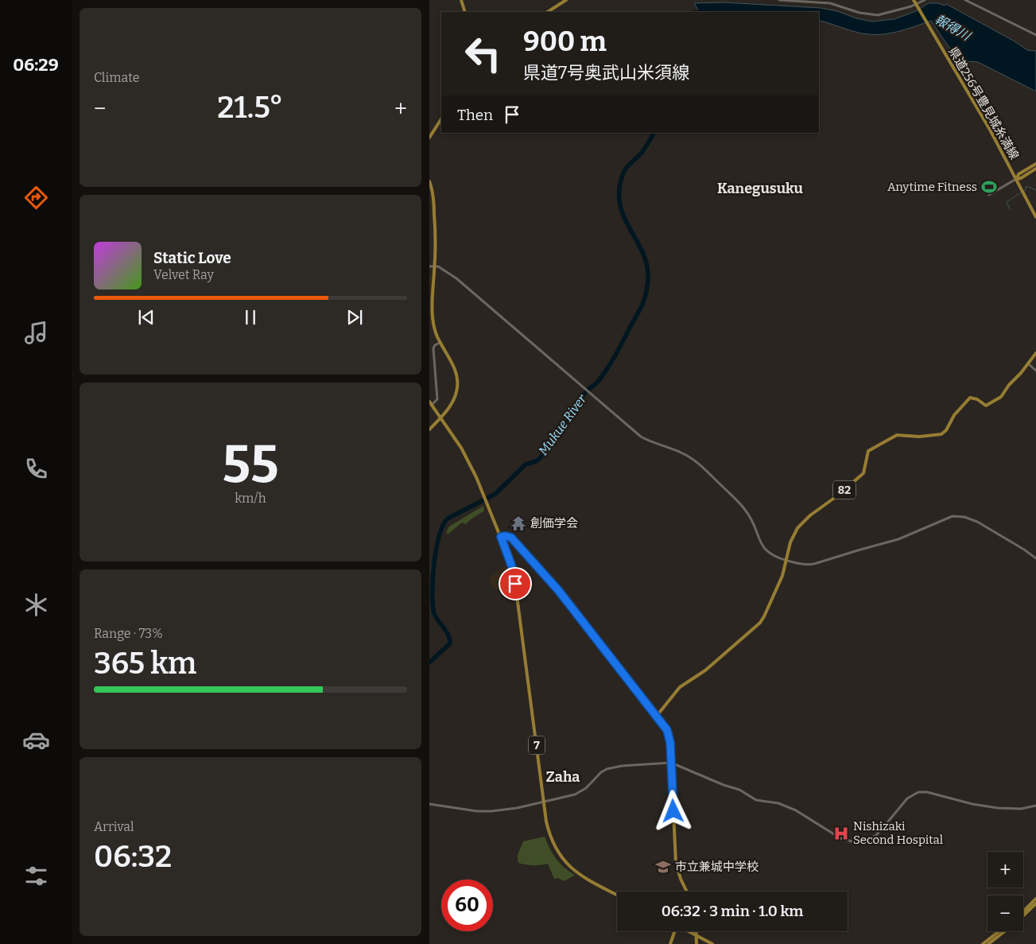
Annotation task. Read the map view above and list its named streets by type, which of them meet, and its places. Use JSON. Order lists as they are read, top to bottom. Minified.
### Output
{"streets":{"main road":["県道256号豊見城糸満線","82","7"]},"districts":["Kanegusuku","Zaha"],"water":["報得川","Mukue River"],"places":{"sports":["Anytime Fitness"],"temple":["創価学会"],"hospital":["Nishizaki Second Hospital"],"school or university":["市立兼城中学校"]},"page":{"tabs":"06:29","tile":["Climate",["55","km/h"],["Range · 73%","365 km"],["Arrival","06:32"]],"turn":["900 m","県道7号奥武山米須線"],"heat":["−","21.5°","+"],"then":"Then","song":["Static Love","Velvet Ray"],"map_buttons":["+","−"],"limit":"60","trip":"06:32 · 3 min · 1.0 km"}}
